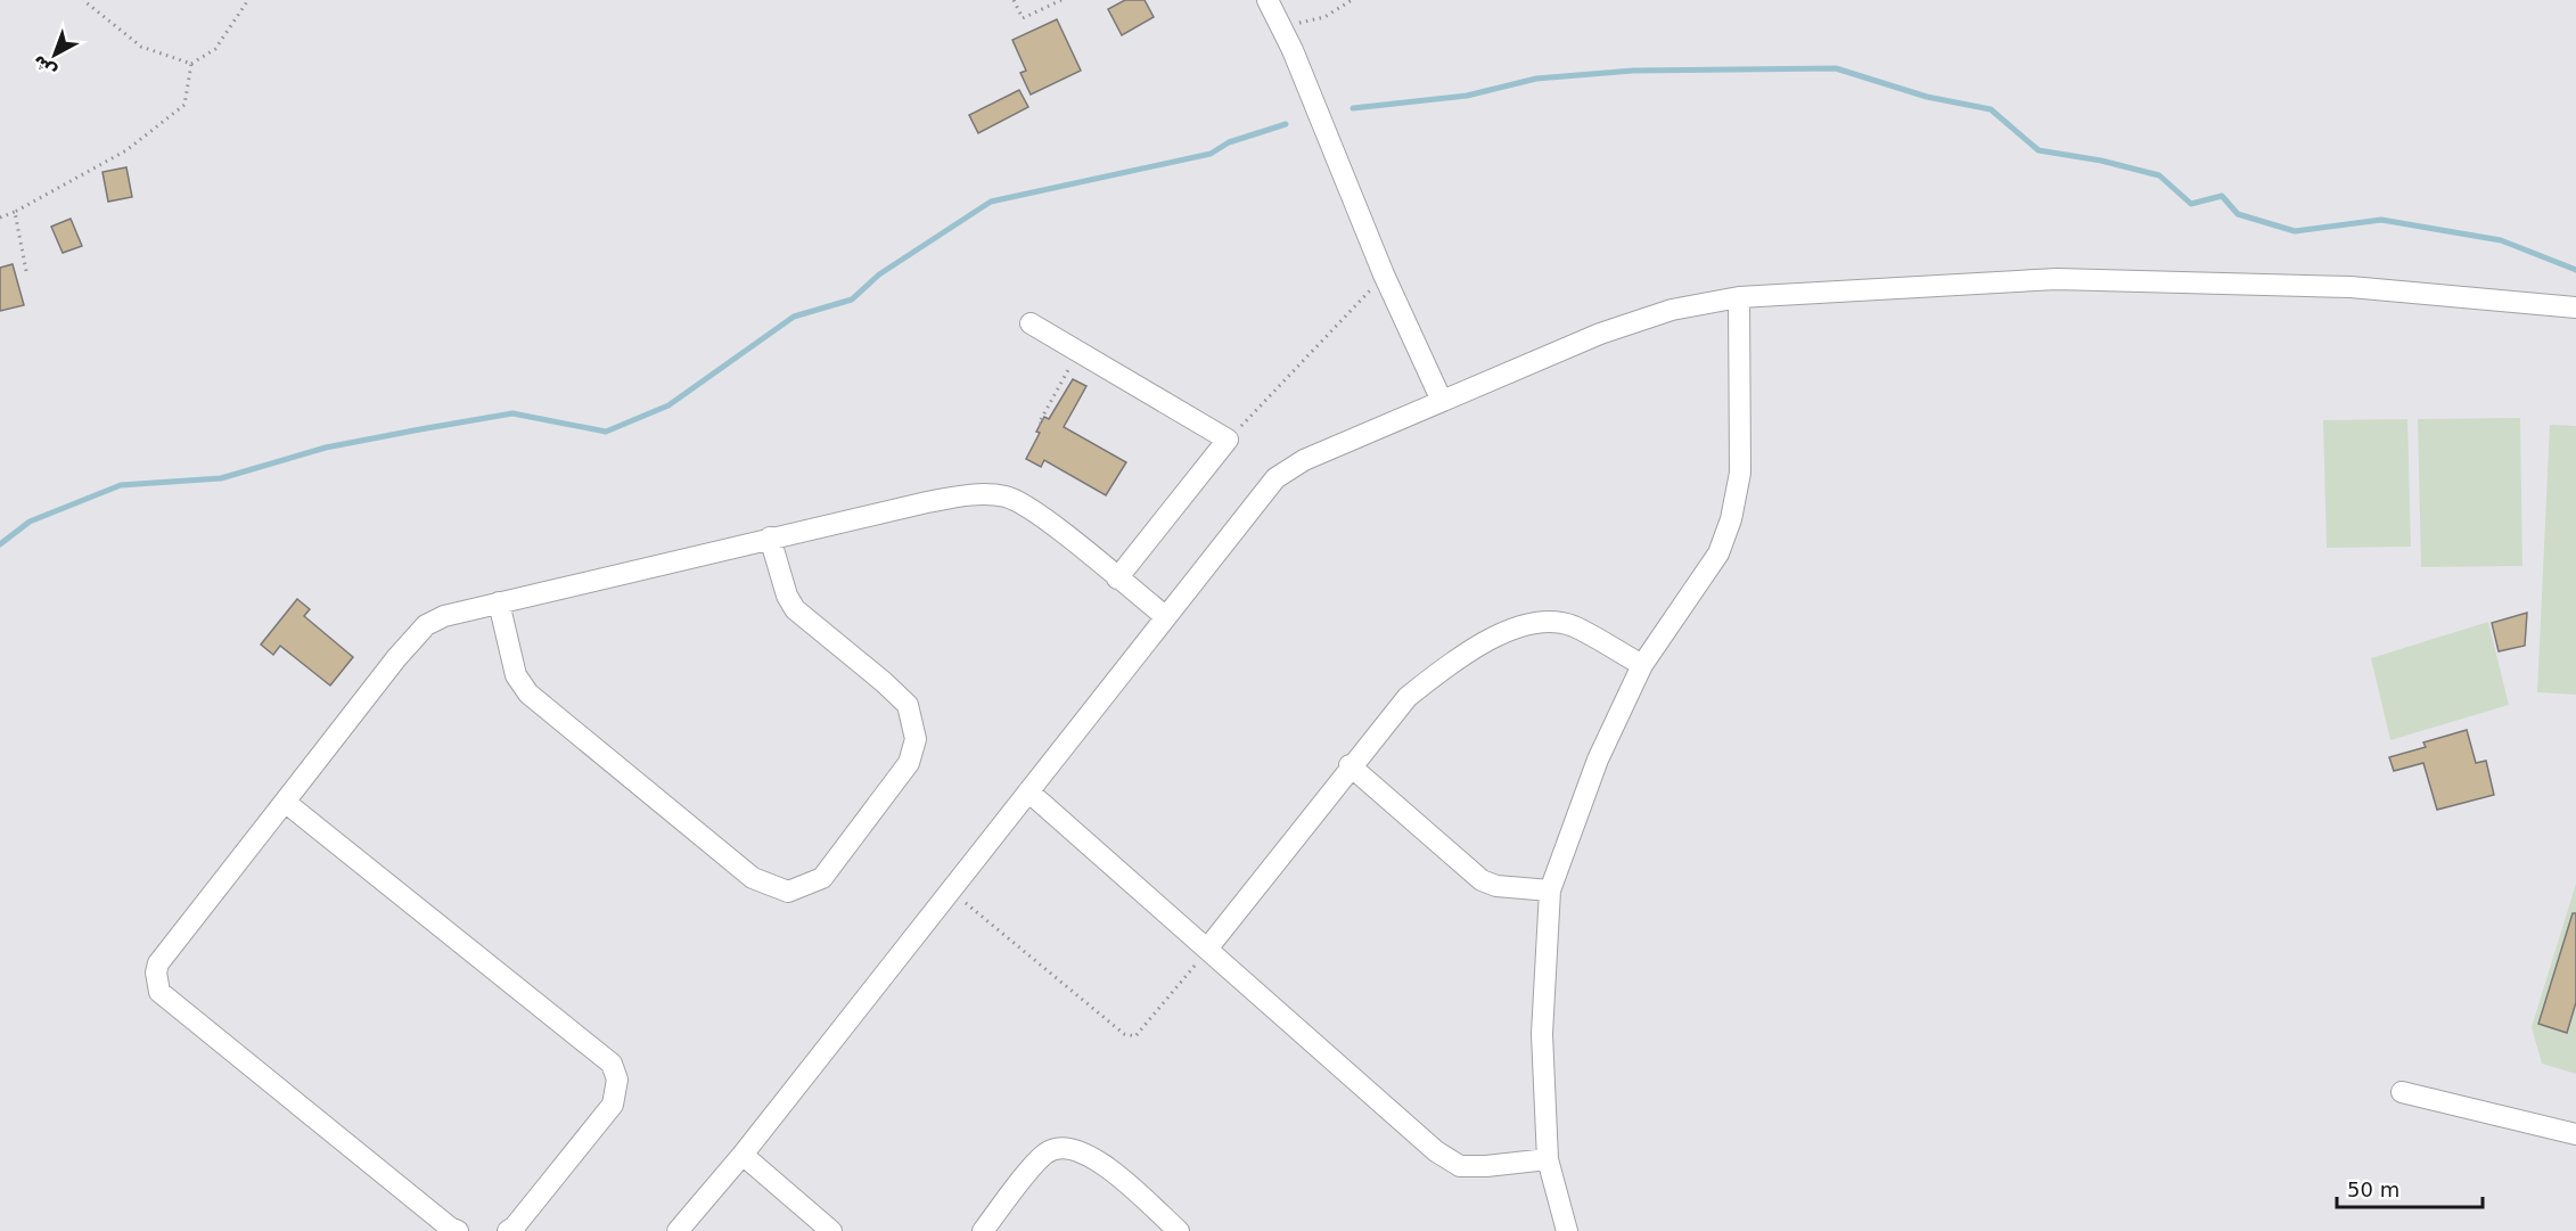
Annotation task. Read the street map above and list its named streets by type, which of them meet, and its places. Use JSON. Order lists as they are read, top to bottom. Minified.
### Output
{"scale_bar":"50 m","north":"bottom left"}
